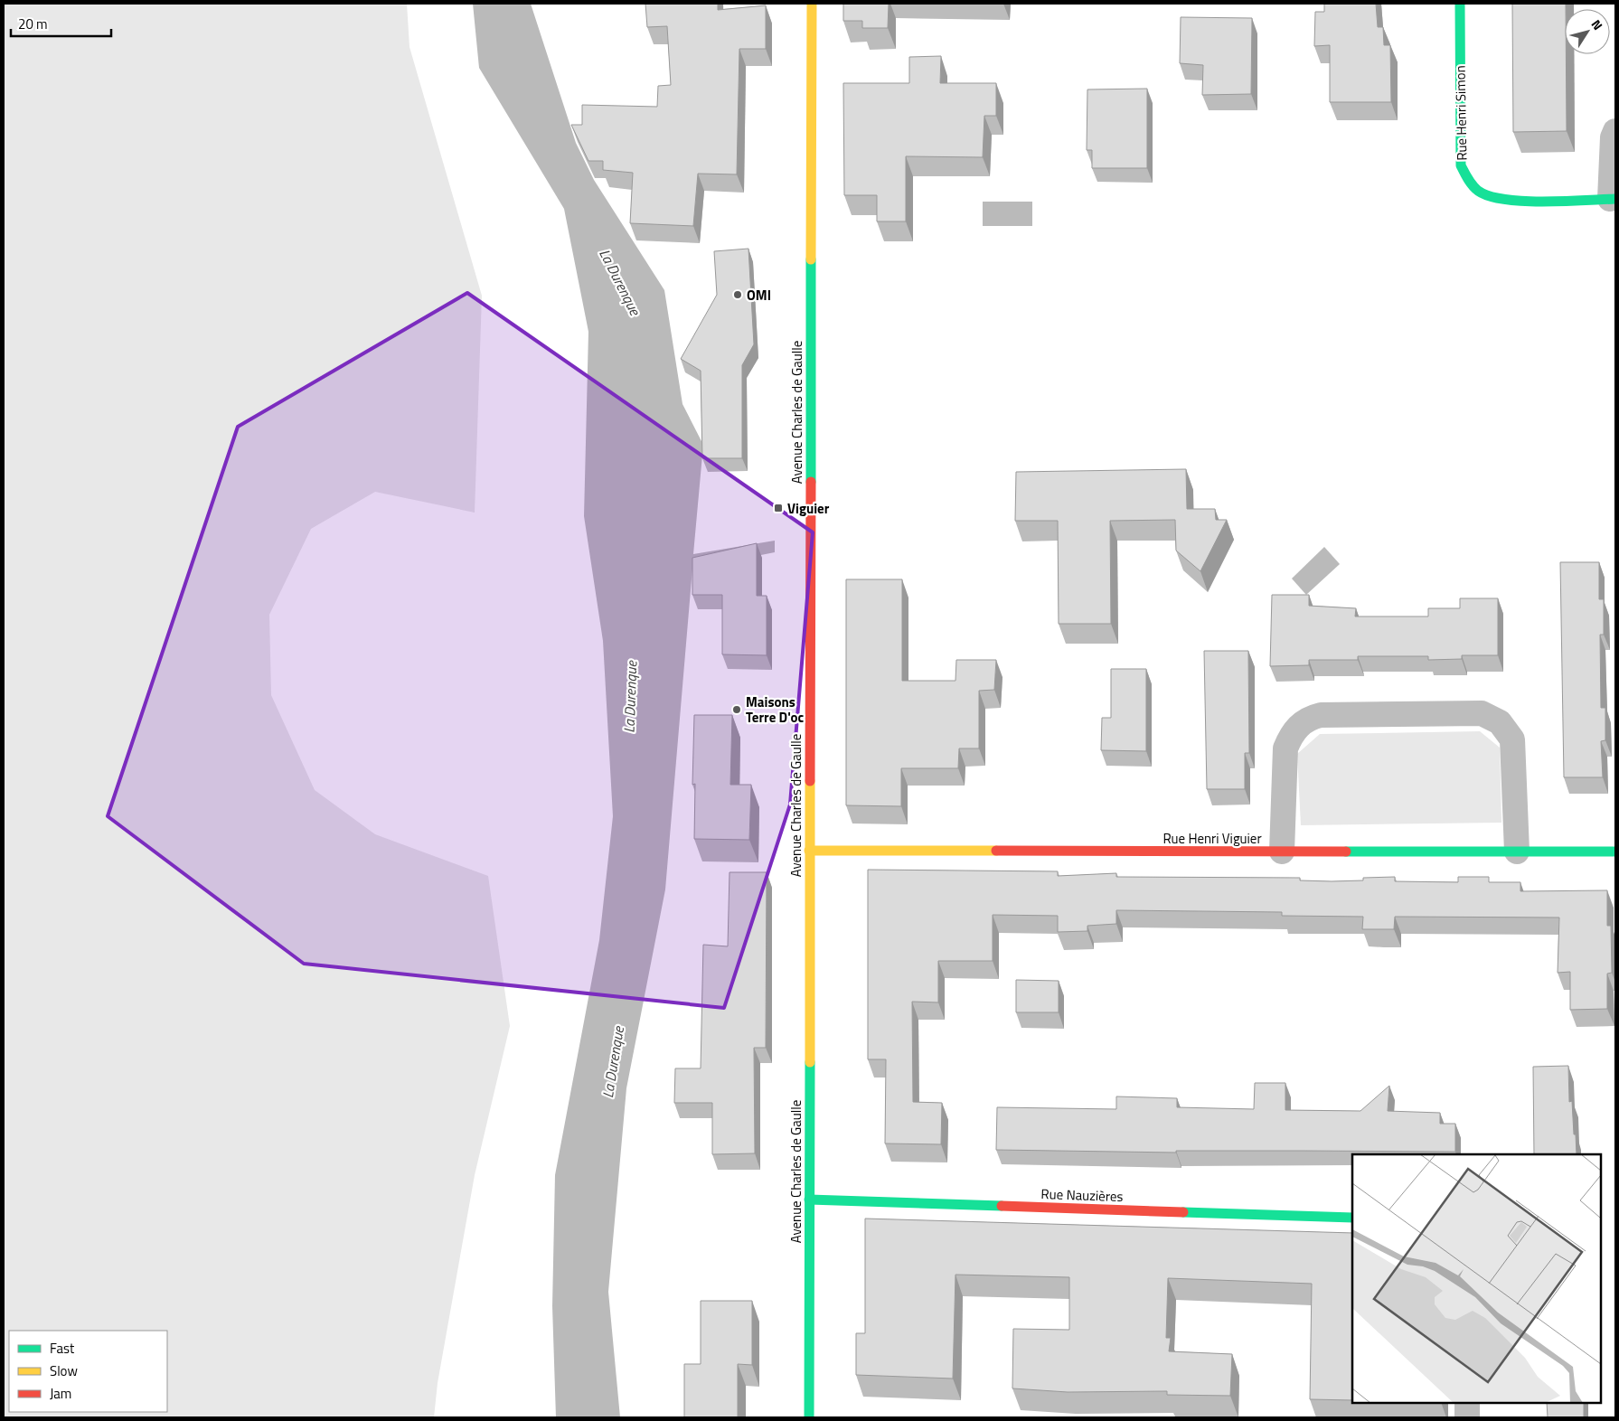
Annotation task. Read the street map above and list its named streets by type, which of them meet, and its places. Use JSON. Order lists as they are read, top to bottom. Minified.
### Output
{"streets":{"street":["Rue Henri Simon","Avenue Charles de Gaulle","Rue Henri Viguier","Rue Nauzières"]},"crossings":[["Avenue Charles de Gaulle","Rue Henri Viguier"],["Avenue Charles de Gaulle","Rue Nauzières"]],"water":["La Durenque"],"places":{"other":["OMI","Maisons Terre D'oc"],"transit":["Viguier"]},"legend":["Fast","Slow","Jam"],"scale_bar":"20 m","north":"top right"}
